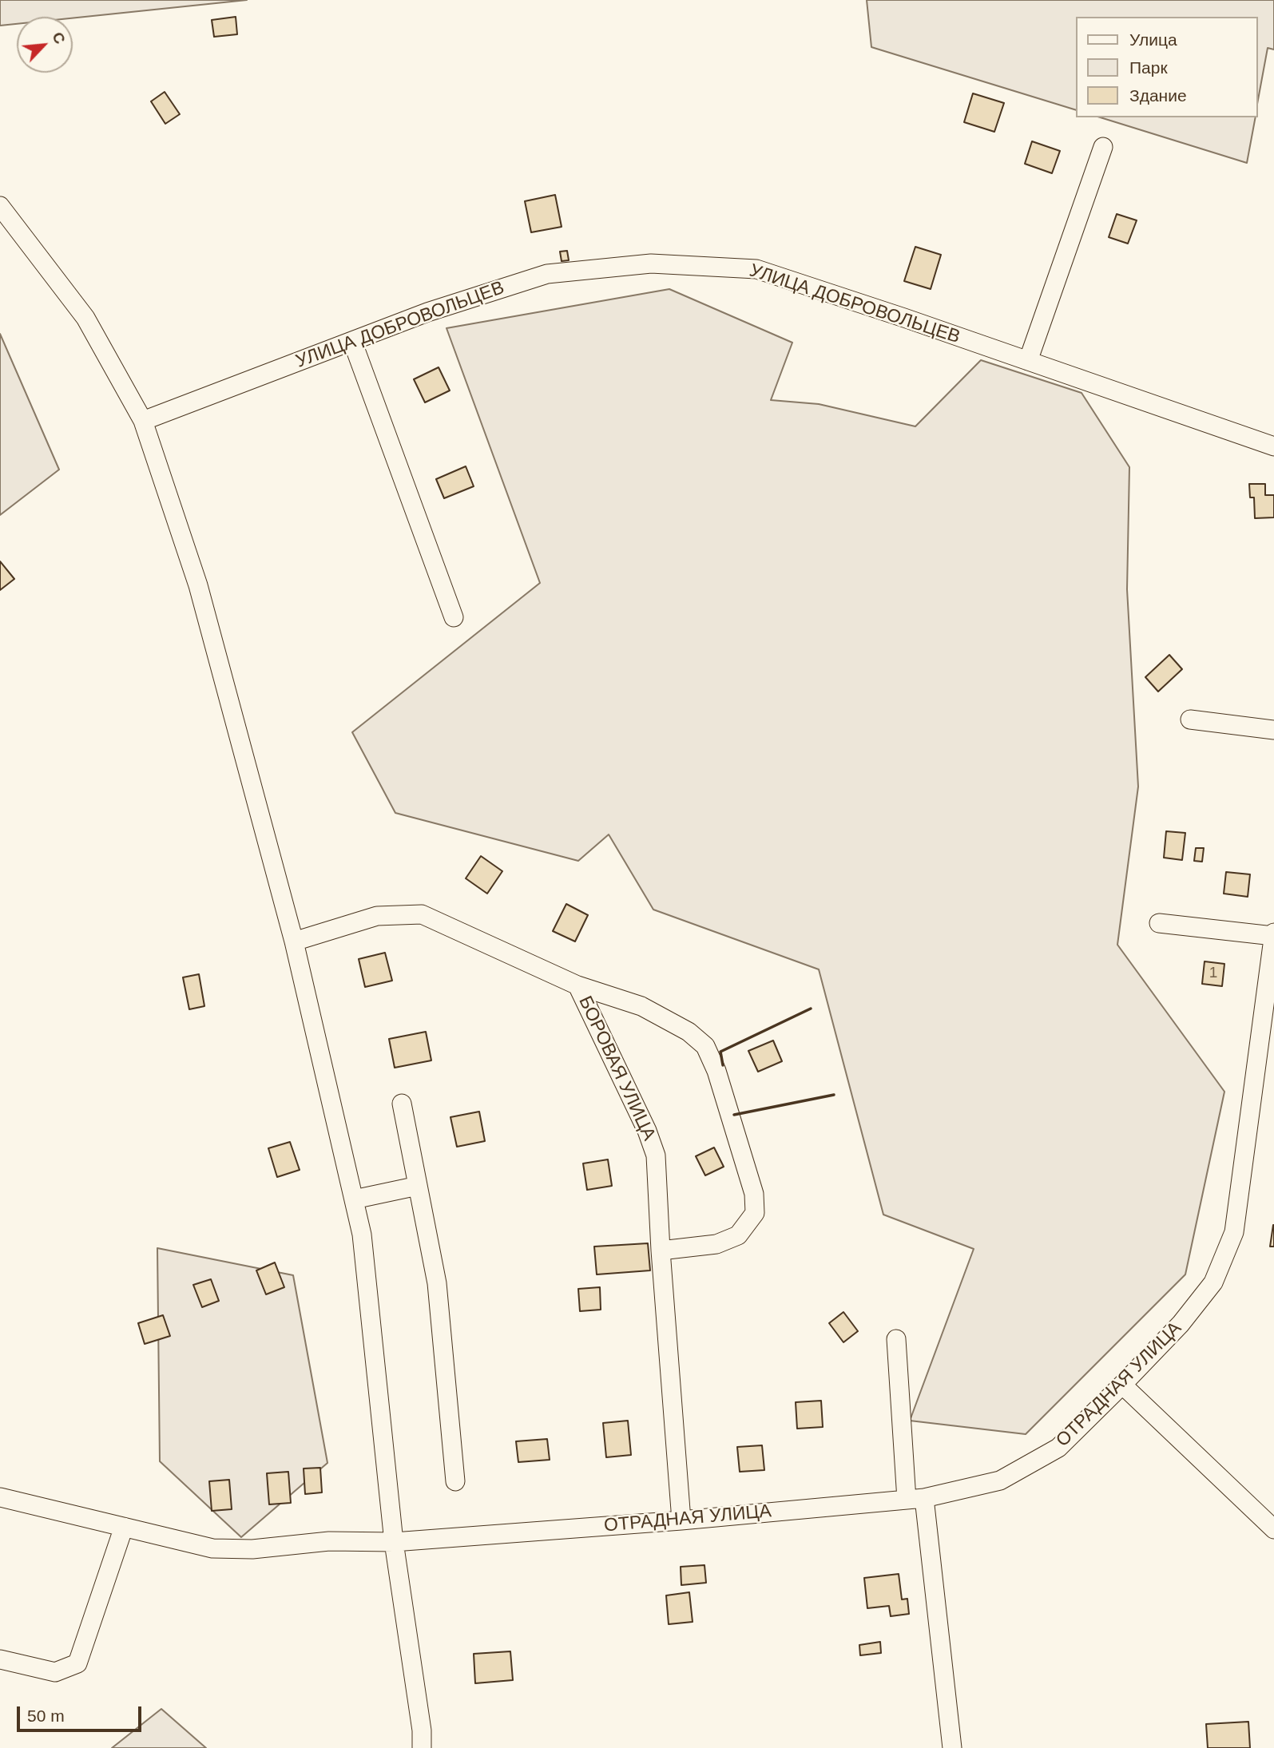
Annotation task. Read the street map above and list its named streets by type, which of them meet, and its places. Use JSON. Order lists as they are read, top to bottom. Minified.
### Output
{"streets":{"street":["УЛИЦА ДОБРОВОЛЬЦЕВ","БОРОВАЯ УЛИЦА","ОТРАДНАЯ УЛИЦА"]},"crossings":[["БОРОВАЯ УЛИЦА","ОТРАДНАЯ УЛИЦА"]],"house_numbers":["1"],"legend":["Улица","Парк","Здание"],"scale_bar":"50 m","north":"top right"}
